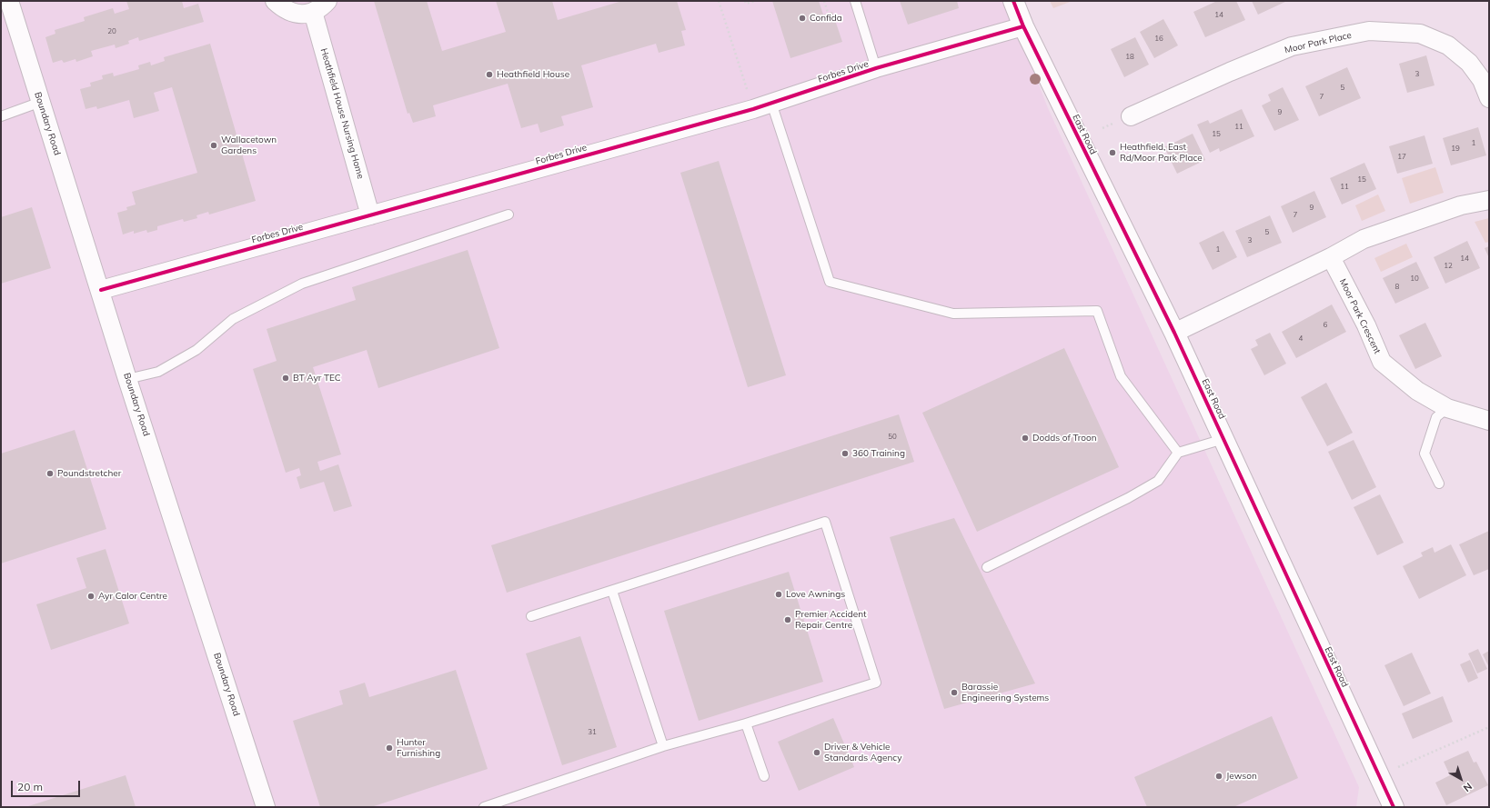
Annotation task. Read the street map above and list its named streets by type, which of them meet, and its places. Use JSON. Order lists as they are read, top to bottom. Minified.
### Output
{"streets":{"street":["Moor Park Place","Forbes Drive","Heathfield House Nursing Home","Boundary Road","East Road","Moor Park Crescent"]},"crossings":[["Forbes Drive","Heathfield House Nursing Home"],["Forbes Drive","Boundary Road"],["Forbes Drive","East Road"]],"places":["Confida","Heathfield House","Wallacetown Gardens","Heathfield, East Rd/Moor Park Place","BT Ayr TEC","Dodds of Troon","360 Training","Poundstretcher","Love Awnings","Ayr Calor Centre","Premier Accident Repair Centre","Barassie Engineering Systems","Hunter Furnishing","Driver & Vehicle Standards Agency","Jewson"],"house_numbers":["14","20","16","18","3","5","7","9","11","15","1","19","17","15","11","9","7","5","3","1","14","12","10","8","6","4","50","31"],"scale_bar":"20 m","north":"bottom right"}
